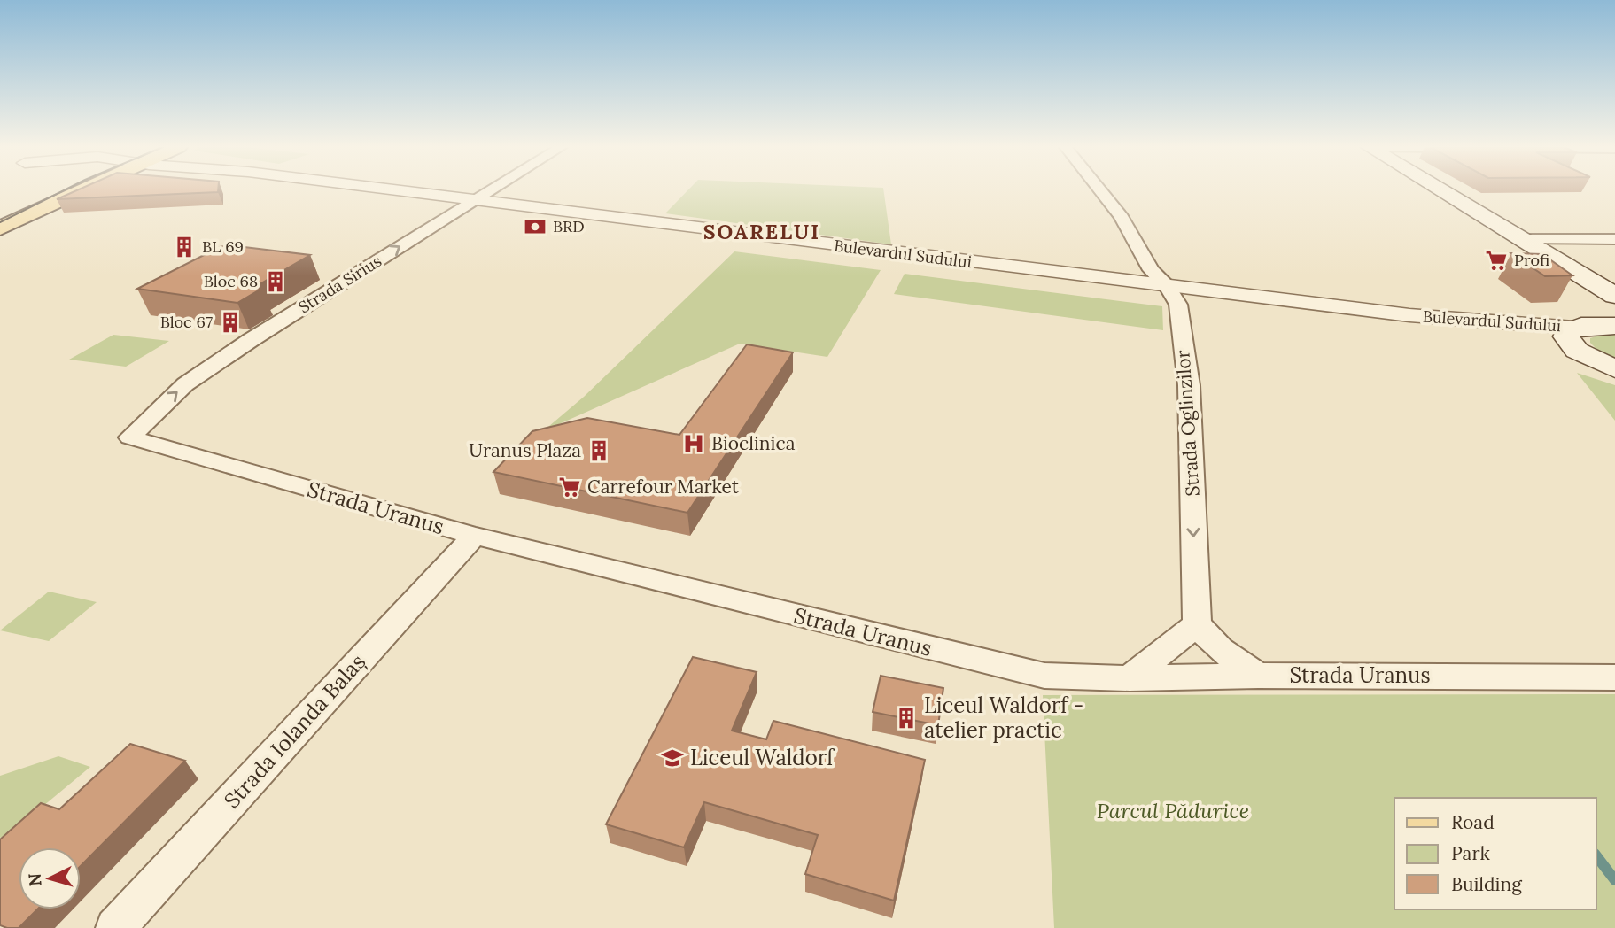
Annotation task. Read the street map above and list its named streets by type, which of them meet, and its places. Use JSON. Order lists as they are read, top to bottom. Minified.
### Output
{"streets":{"street":["Bulevardul Sudului","Strada Sirius","Strada Oglinzilor","Strada Uranus","Strada Iolanda Balaș"]},"crossings":[["Bulevardul Sudului","Strada Sirius"],["Bulevardul Sudului","Strada Oglinzilor"],["Strada Sirius","Strada Uranus"],["Strada Uranus","Strada Iolanda Balaș"]],"one_way":["Strada Sirius","Strada Oglinzilor"],"districts":["SOARELUI"],"parks":["Parcul Pădurice"],"places":{"bank":["BRD"],"building":["BL 69","Bloc 68","Bloc 67","Uranus Plaza","Liceul Waldorf - atelier practic"],"supermarket":["Profi","Carrefour Market"],"hospital":["Bioclinica"],"school or university":["Liceul Waldorf"]},"legend":["Road","Park","Building"],"north":"left"}
